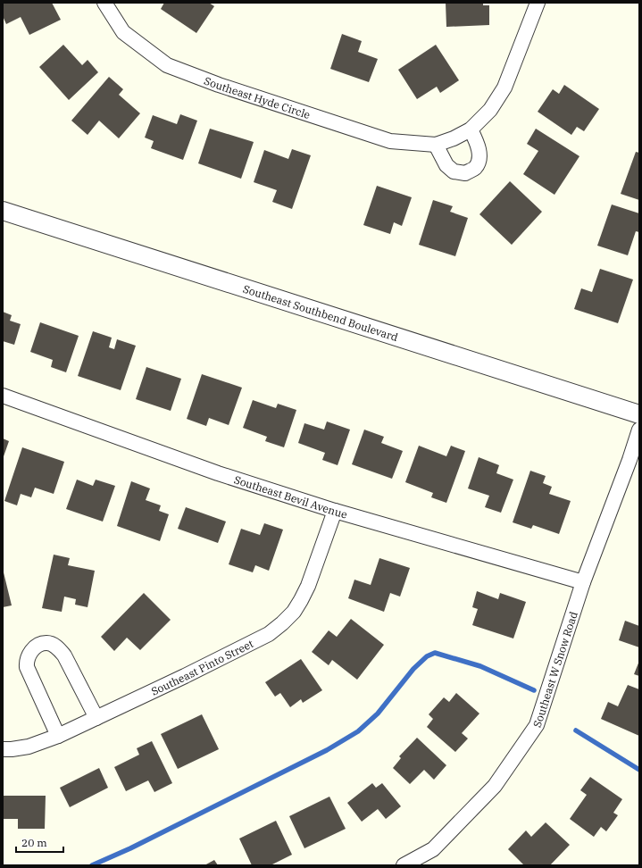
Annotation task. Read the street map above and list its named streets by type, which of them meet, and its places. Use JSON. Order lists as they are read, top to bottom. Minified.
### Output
{"streets":{"street":["Southeast Hyde Circle","Southeast Southbend Boulevard","Southeast Bevil Avenue","Southeast Pinto Street","Southeast W Snow Road"]},"crossings":[["Southeast Bevil Avenue","Southeast Pinto Street"],["Southeast Bevil Avenue","Southeast W Snow Road"]],"scale_bar":"20 m"}
